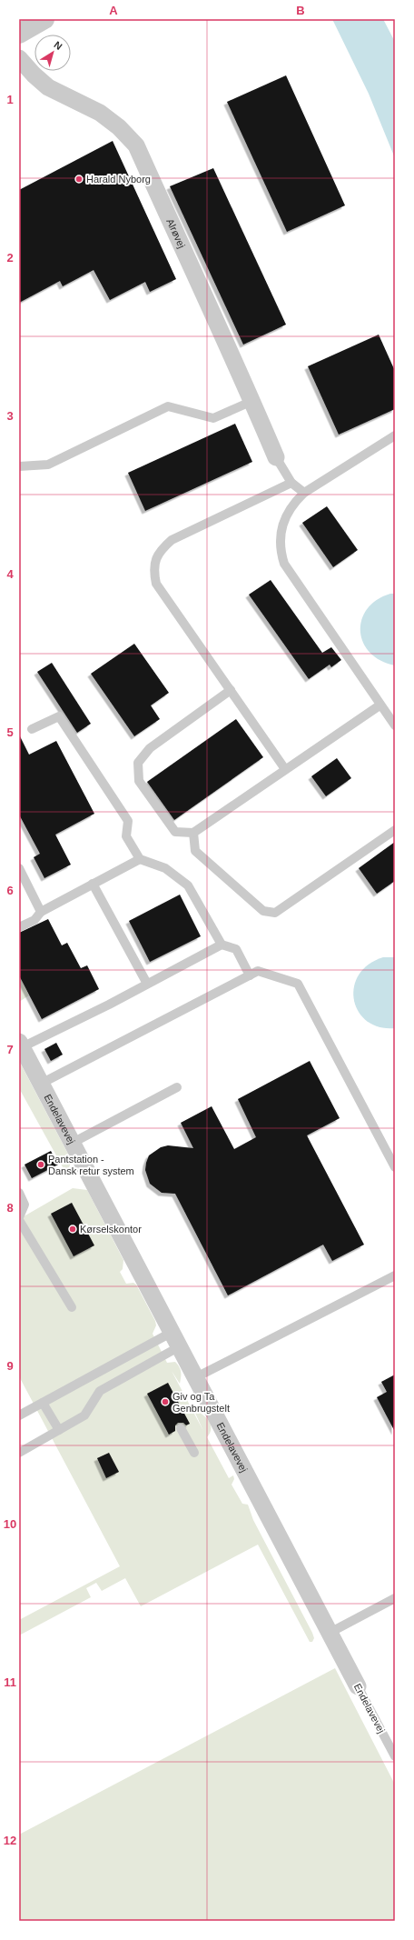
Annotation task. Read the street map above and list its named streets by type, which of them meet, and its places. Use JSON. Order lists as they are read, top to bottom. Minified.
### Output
{"streets":{"street":["Alrøvej","Endelavevej"]},"places":["Harald Nyborg","Pantstation - Dansk retur system","Kørselskontor","Giv og Ta Genbrugstelt"],"north":"top right","grid":{"columns":["A","B"],"rows":["1","2","3","4","5","6","7","8","9","10","11","12"]}}
